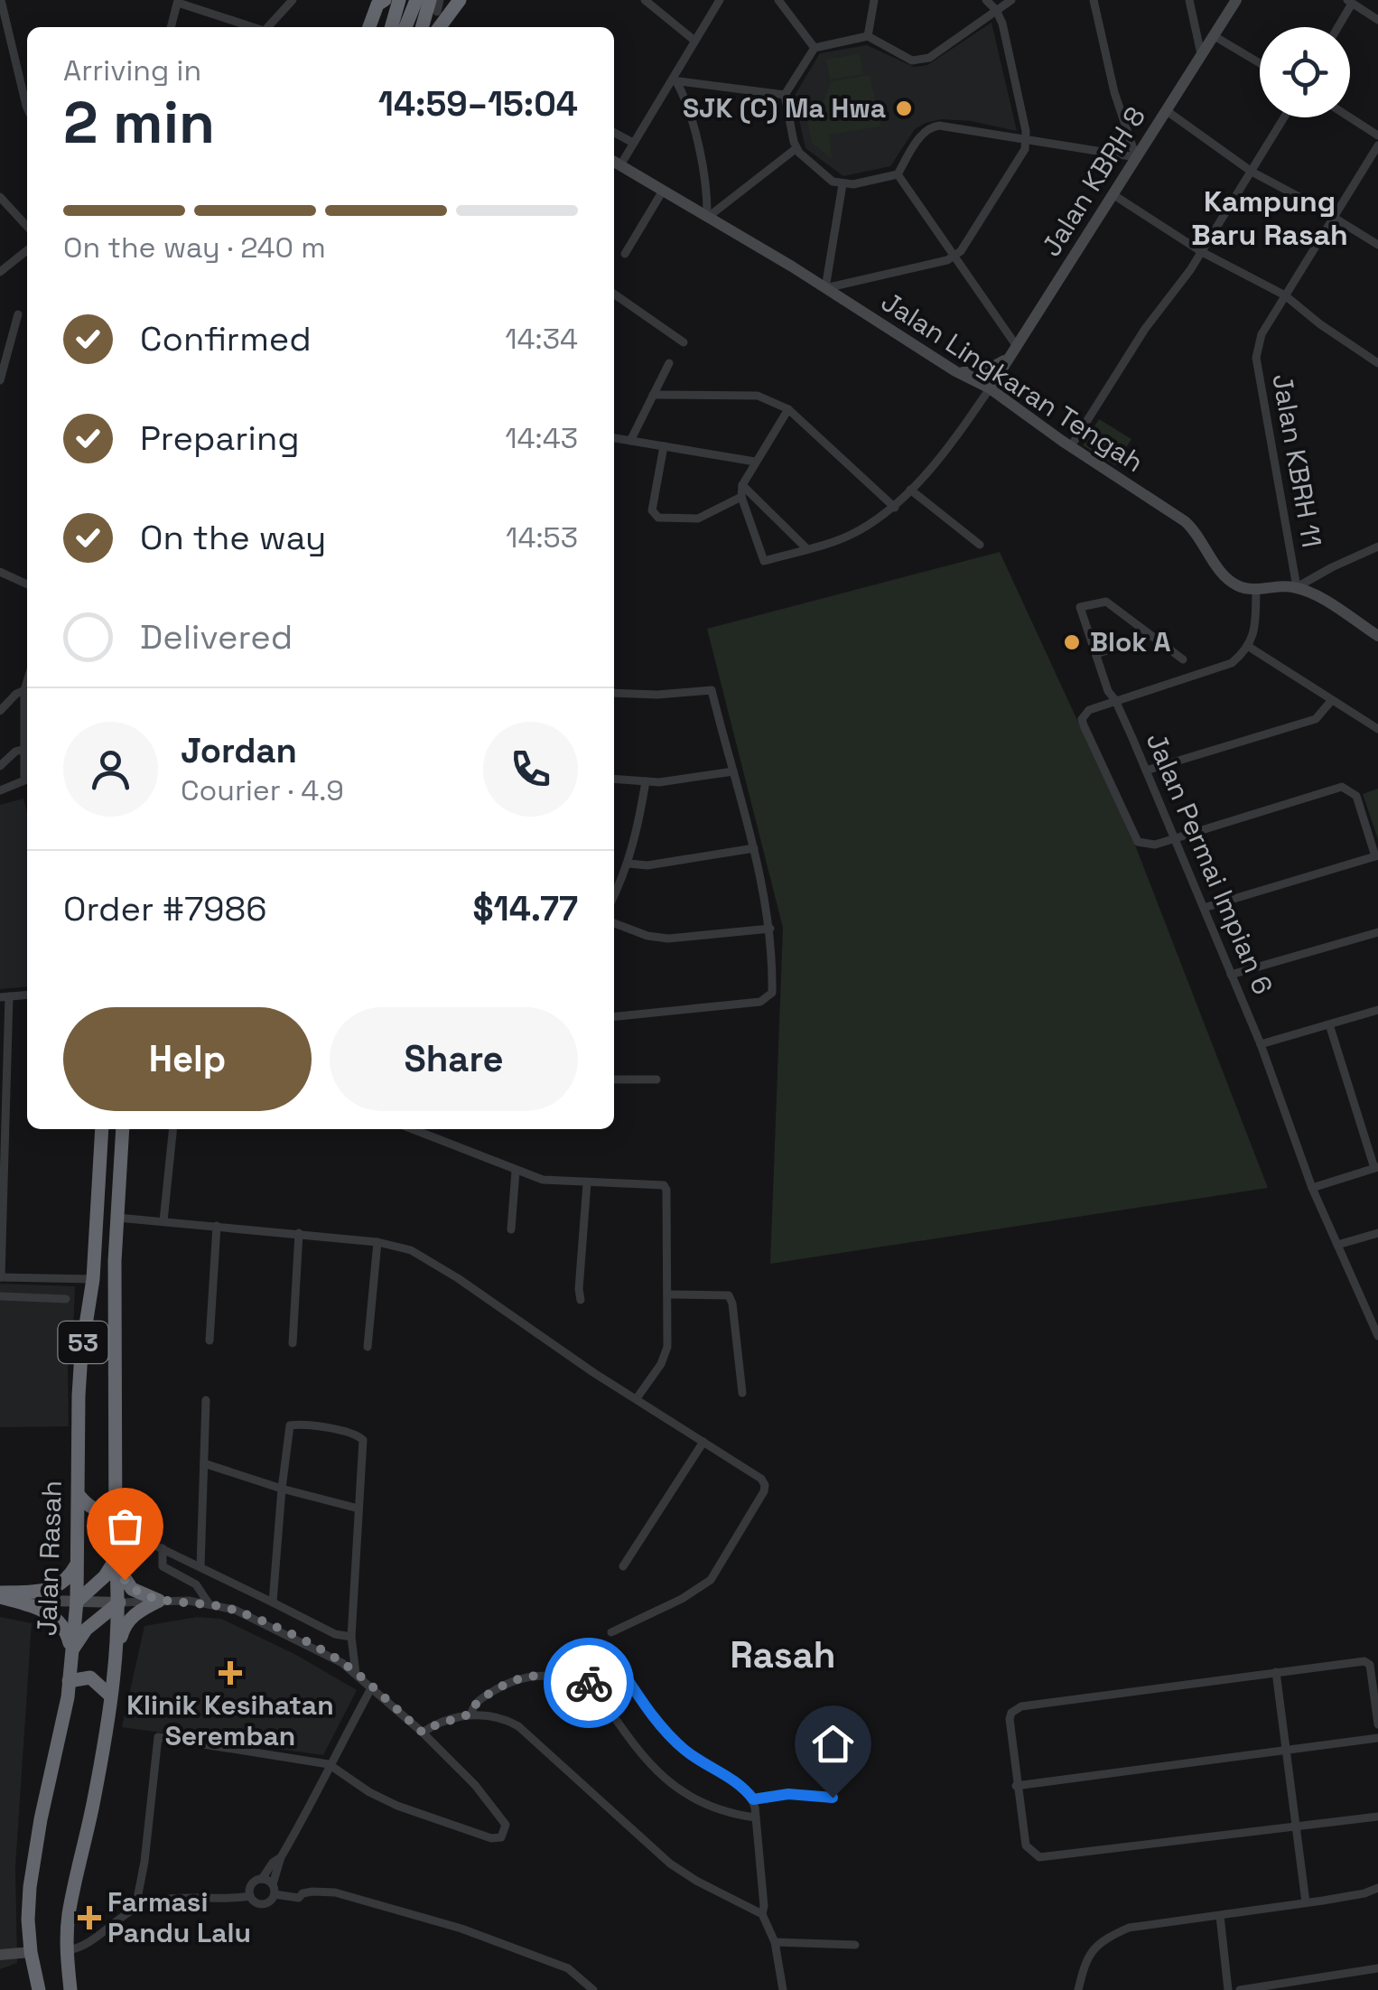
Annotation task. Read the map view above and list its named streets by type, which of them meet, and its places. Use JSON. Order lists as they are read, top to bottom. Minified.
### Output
{"streets":{"highway":["53","Jalan Rasah"],"street":["Jalan KBRH 8","Jalan Lingkaran Tengah","Jalan KBRH 11","Jalan Permai Impian 6"]},"crossings":[["Jalan KBRH 8","Jalan Lingkaran Tengah"]],"districts":["Kampung Baru Rasah","Rasah"],"places":{"other":["SJK (C) Ma Hwa","Blok A"],"health":["Klinik Kesihatan Seremban","Farmasi Pandu Lalu"]},"page":{"heading":["2 min","Arriving in","14:59–15:04"],"panel":["Jordan","Courier · 4.9","Order #7986","$14.77"],"bar":"On the way · 240 m","list":[["Confirmed","14:34"],["Preparing","14:43"],["On the way","14:53"],"Delivered"],"buttons":["Help","Share"]}}
